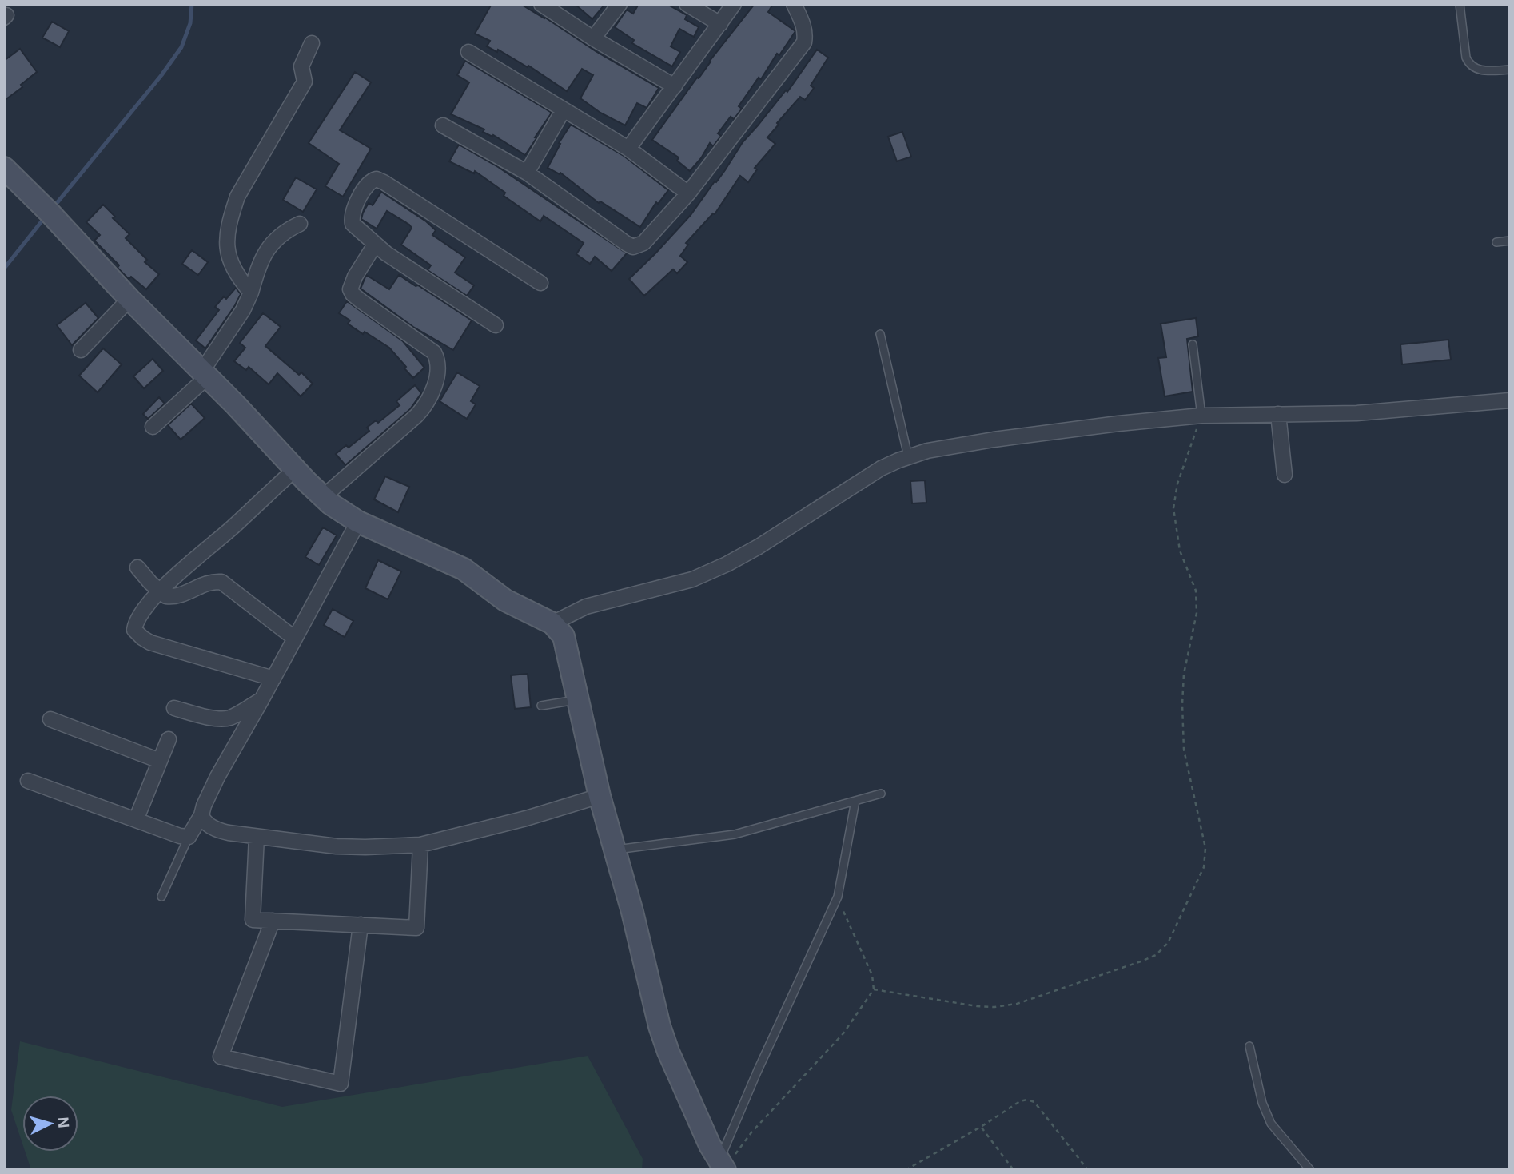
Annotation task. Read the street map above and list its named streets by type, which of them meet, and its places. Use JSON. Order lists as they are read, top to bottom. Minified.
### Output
{"north":"right"}
